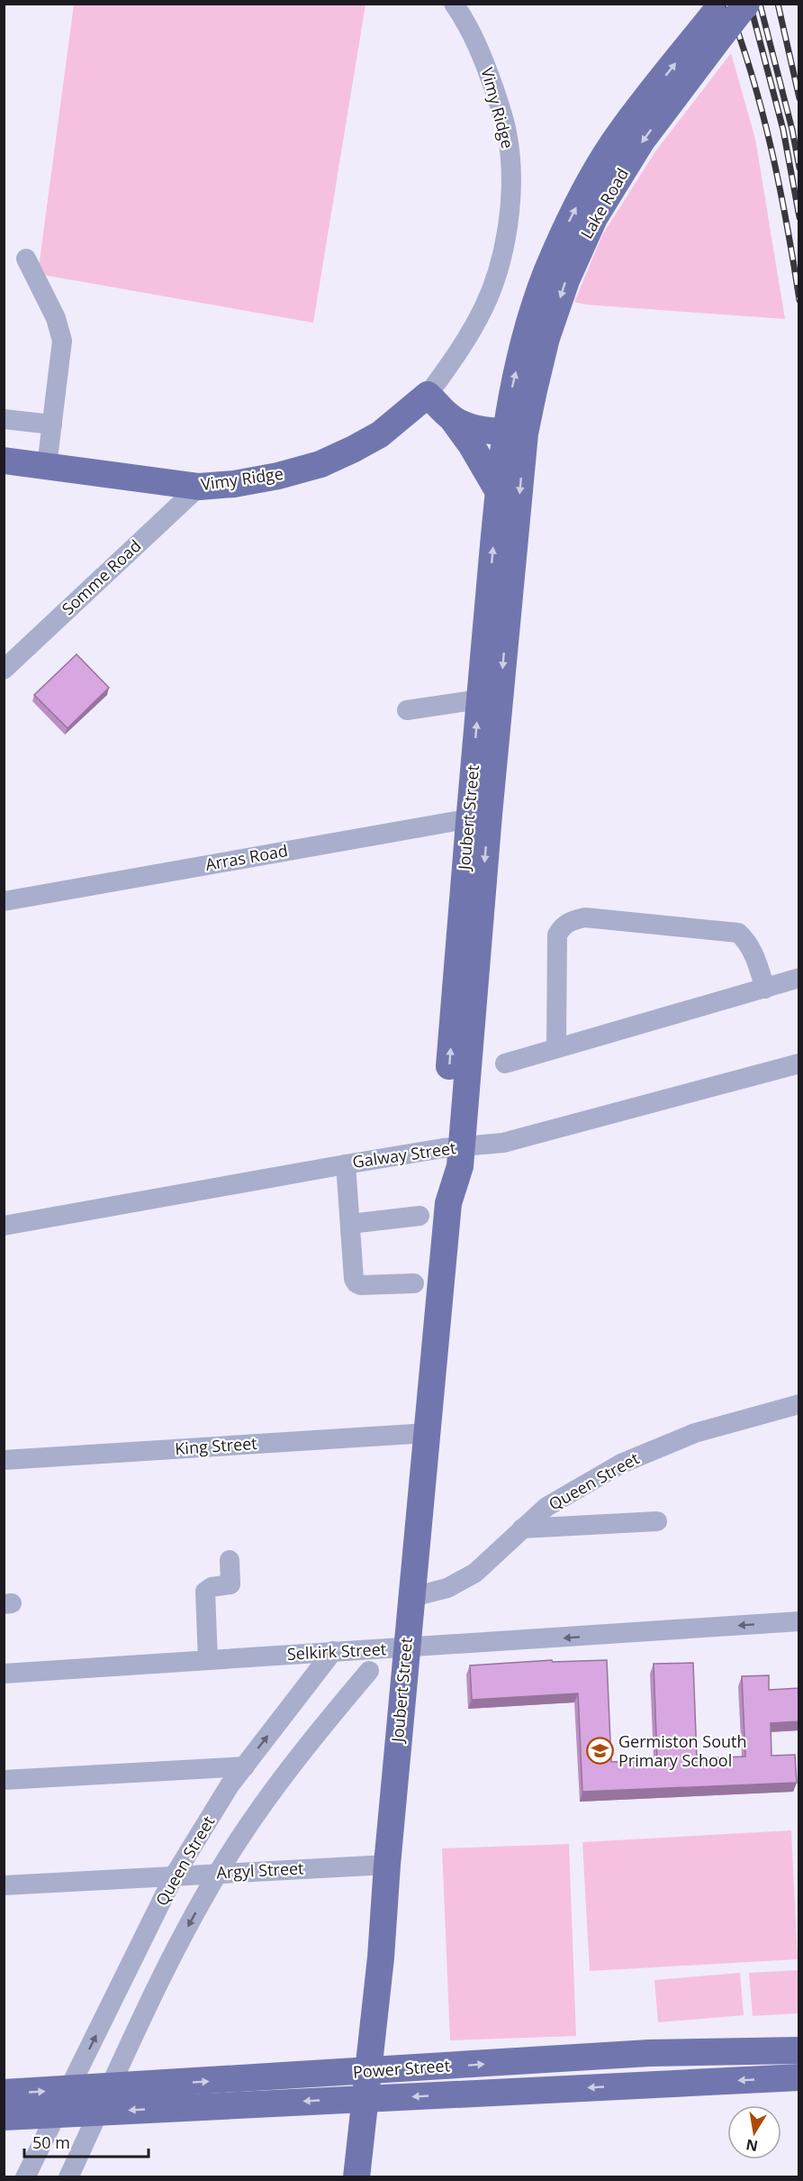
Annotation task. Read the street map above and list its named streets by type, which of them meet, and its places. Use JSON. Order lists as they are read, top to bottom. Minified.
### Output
{"streets":{"main road":["Vimy Ridge","Lake Road","Joubert Street","Power Street"],"street":["Somme Road","Arras Road","Galway Street","King Street","Queen Street","Selkirk Street","Argyl Street"]},"crossings":[["Vimy Ridge","Somme Road"],["Lake Road","Joubert Street"],["Joubert Street","Arras Road"],["Joubert Street","Galway Street"],["Joubert Street","King Street"],["Joubert Street","Queen Street"],["Joubert Street","Selkirk Street"],["Joubert Street","Argyl Street"],["Joubert Street","Power Street"],["Queen Street","Selkirk Street"],["Queen Street","Argyl Street"],["Queen Street","Power Street"]],"places":{"school or university":["Germiston South Primary School"]},"scale_bar":"50 m","north":"bottom"}
